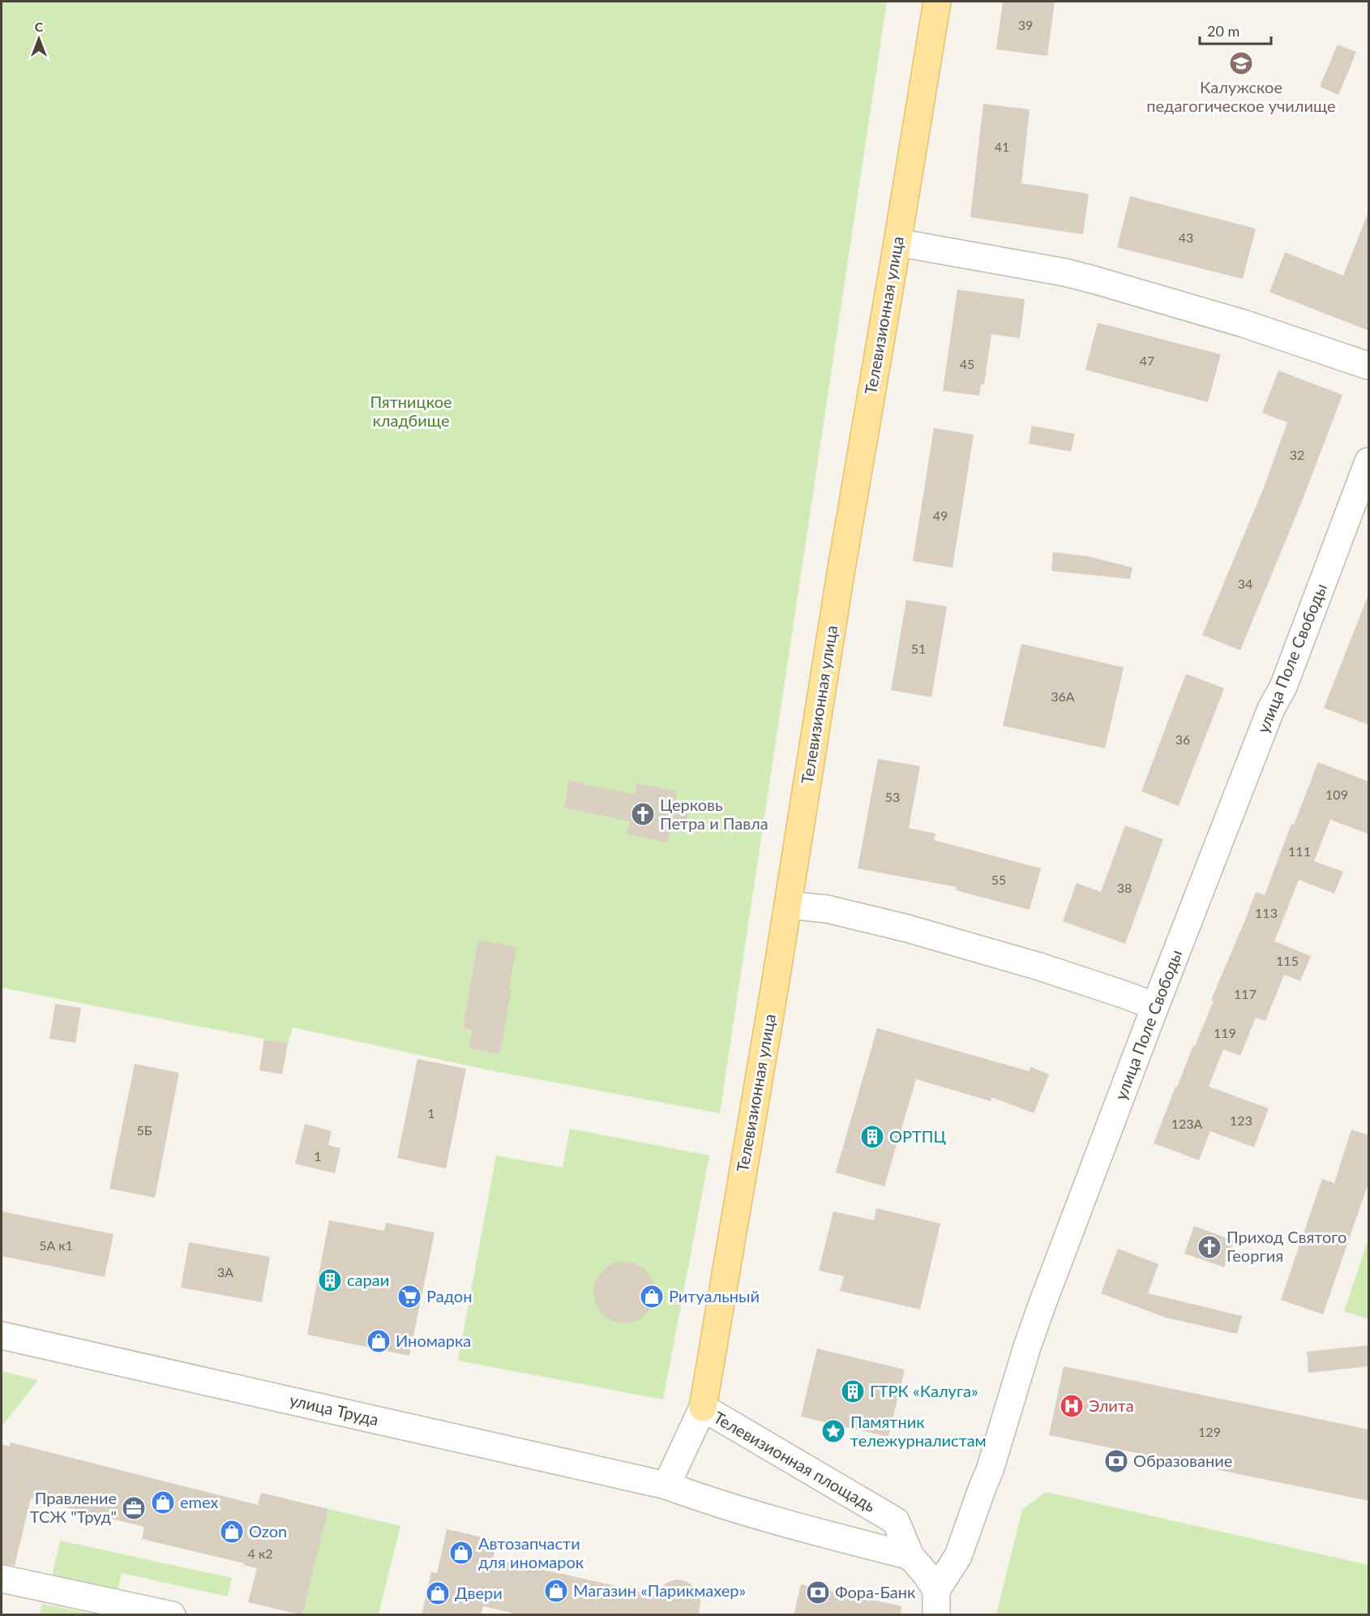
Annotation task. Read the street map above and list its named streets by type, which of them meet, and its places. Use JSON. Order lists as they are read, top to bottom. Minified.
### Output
{"streets":{"main road":["Телевизионная улица"],"street":["улица Поле Свободы","улица Труда","Телевизионная площадь"]},"crossings":[["Телевизионная улица","Телевизионная площадь"],["улица Поле Свободы","Телевизионная площадь"],["улица Труда","Телевизионная площадь"]],"parks":["Пятницкое кладбище"],"places":{"school or university":["Калужское педагогическое училище"],"church":["Церковь Петра и Павла","Приход Святого Георгия"],"building":["ОРТПЦ","сараи","ГТРК «Калуга»"],"supermarket":["Радон"],"shop":["Ритуальный","Иномарка","emex","Ozon","Автозапчасти для иномарок","Магазин «Парикмахер»","Двери"],"hospital":["Элита"],"place":["Памятник тележурналистам"],"bank":["Образование","Фора-Банк"],"office":["Правление ТСЖ \"Труд\""]},"house_numbers":["39","41","43","47","45","32","49","34","51","36А","36","109","53","111","55","38","113","115","117","119","1","123","123А","5Б","1","5А к1","3А","129","4 к2"],"scale_bar":"20 m","north":"top"}
